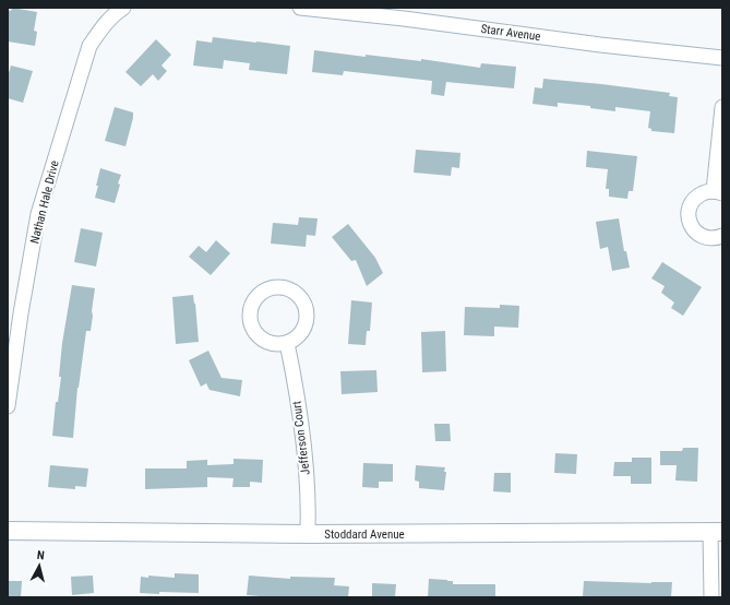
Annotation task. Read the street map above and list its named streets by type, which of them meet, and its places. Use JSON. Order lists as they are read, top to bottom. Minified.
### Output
{"streets":{"street":["Starr Avenue","Nathan Hale Drive","Jefferson Court","Stoddard Avenue"]},"crossings":[["Jefferson Court","Stoddard Avenue"]],"north":"top"}
